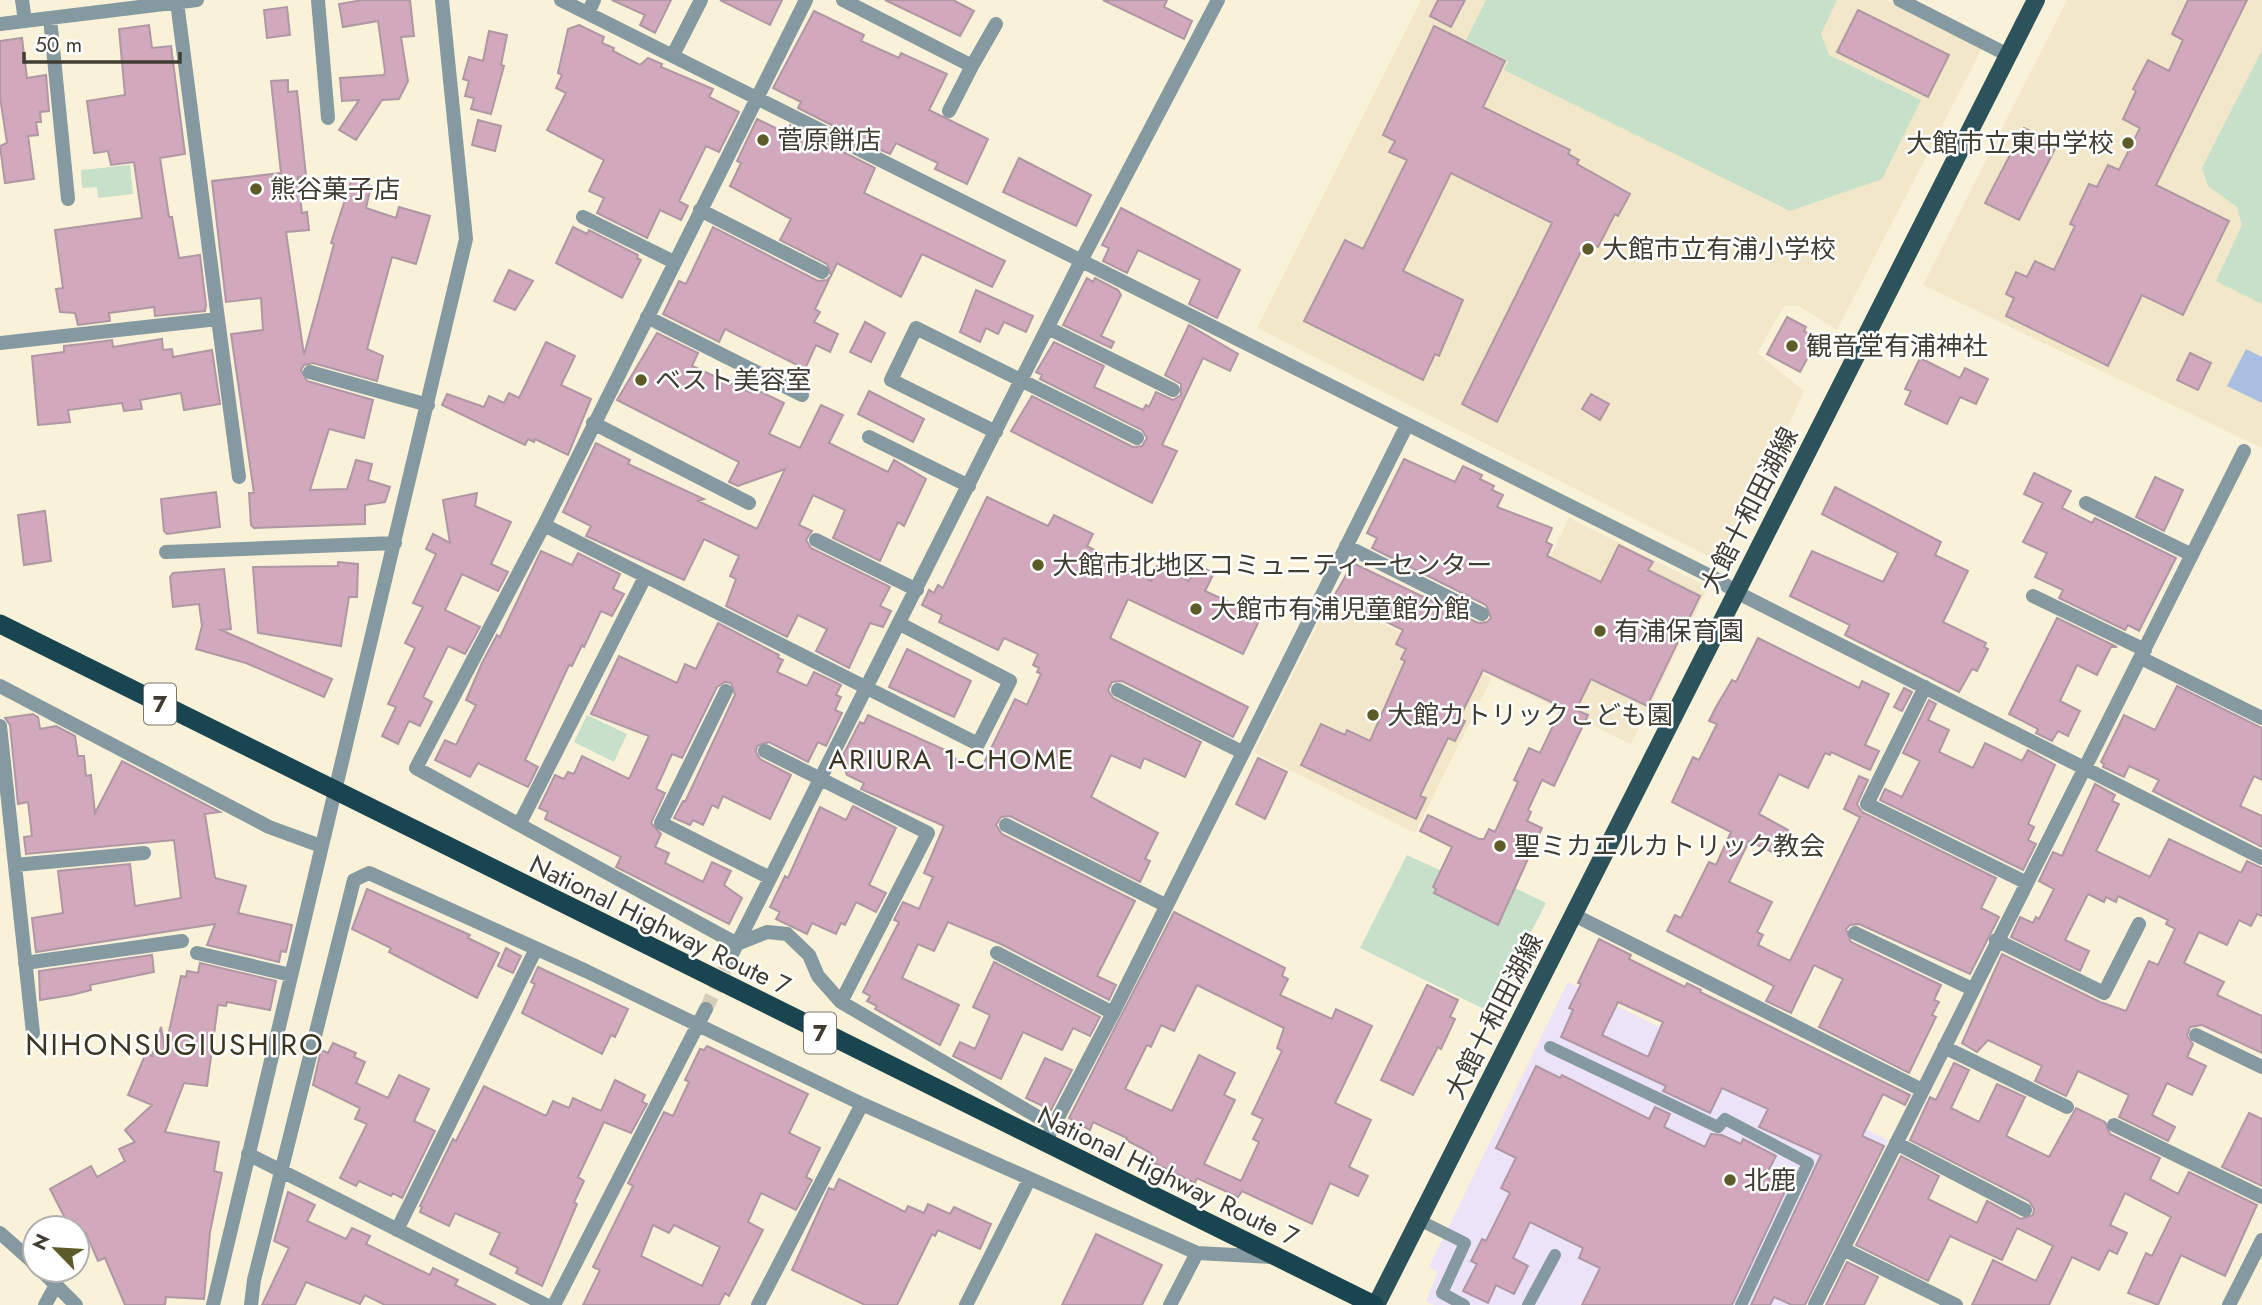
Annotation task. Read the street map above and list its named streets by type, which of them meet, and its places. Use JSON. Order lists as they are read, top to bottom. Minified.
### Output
{"streets":{"highway":["7","National Highway Route 7"],"main road":["大館十和田湖線"]},"crossings":[["大館十和田湖線","National Highway Route 7"]],"districts":["ARIURA 1-CHOME","NIHONSUGIUSHIRO"],"places":["菅原餅店","大館市立東中学校","熊谷菓子店","大館市立有浦小学校","観音堂有浦神社","ベスト美容室","大館市北地区コミュニティーセンター","大館市有浦児童館分館","有浦保育園","大館カトリックこども園","聖ミカエルカトリック教会","北鹿"],"scale_bar":"50 m","north":"top left"}
